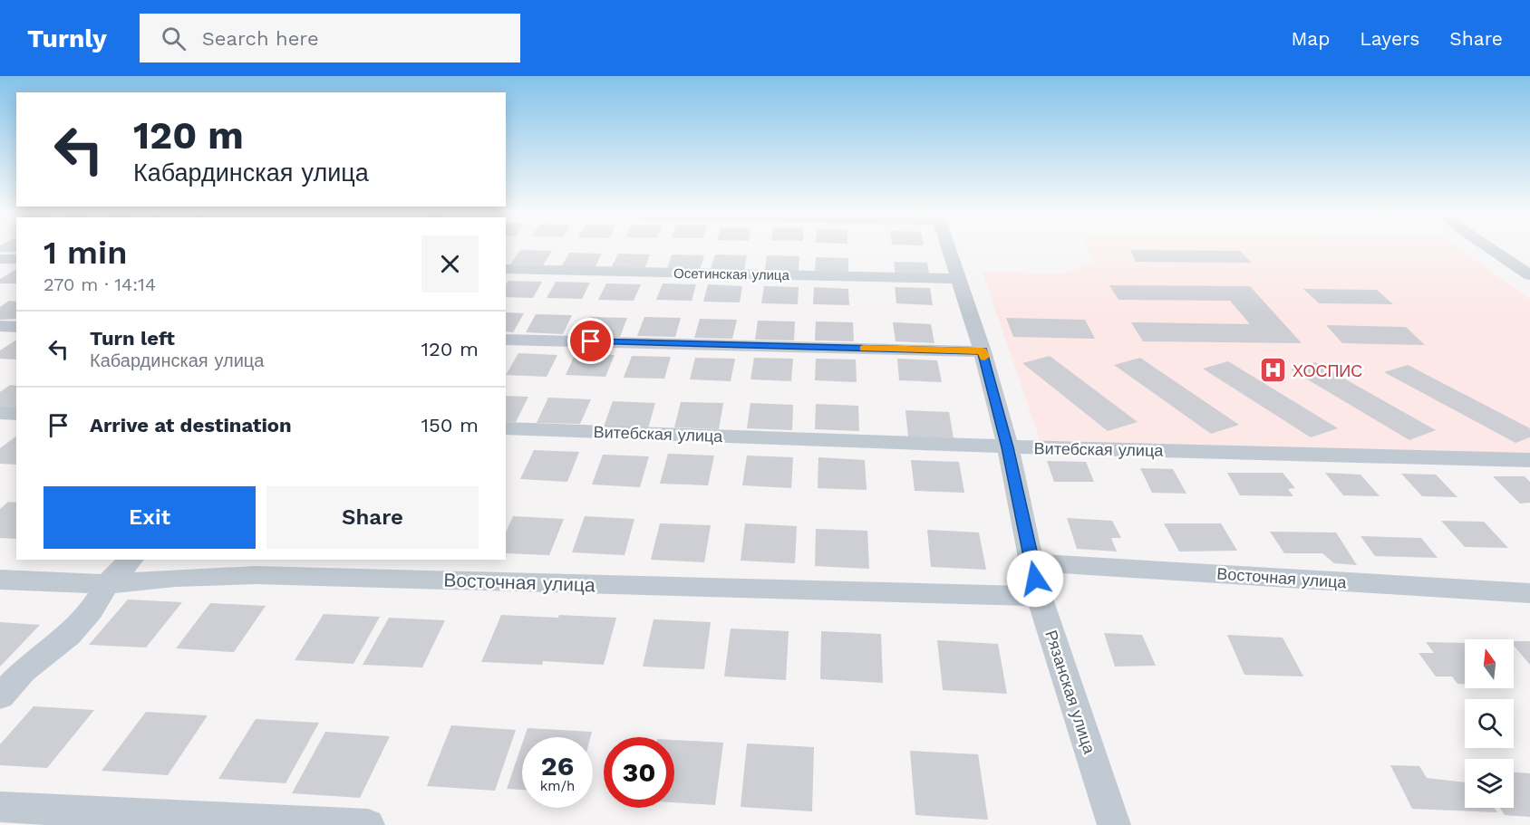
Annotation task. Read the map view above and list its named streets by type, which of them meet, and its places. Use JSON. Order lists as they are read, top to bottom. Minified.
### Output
{"streets":{"street":["Осетинская улица","Витебская улица","Восточная улица","Рязанская улица"]},"crossings":[["Осетинская улица","Рязанская улица"],["Витебская улица","Рязанская улица"],["Восточная улица","Рязанская улица"]],"places":{"hospital":["ХОСПИС"]},"north":"top","page":{"header":"Turnly","search":"Search here","nav":["Map","Layers","Share"],"turn":["120 m","Кабардинская улица"],"heading":["1 min","270 m · 14:14"],"list":[{"name":"Turn left","note":"Кабардинская улица","value":"120 m"},{"name":"Arrive at destination","value":"150 m"}],"buttons":["Exit","Share"],"speed":"26 km/h","limit":"30"}}
